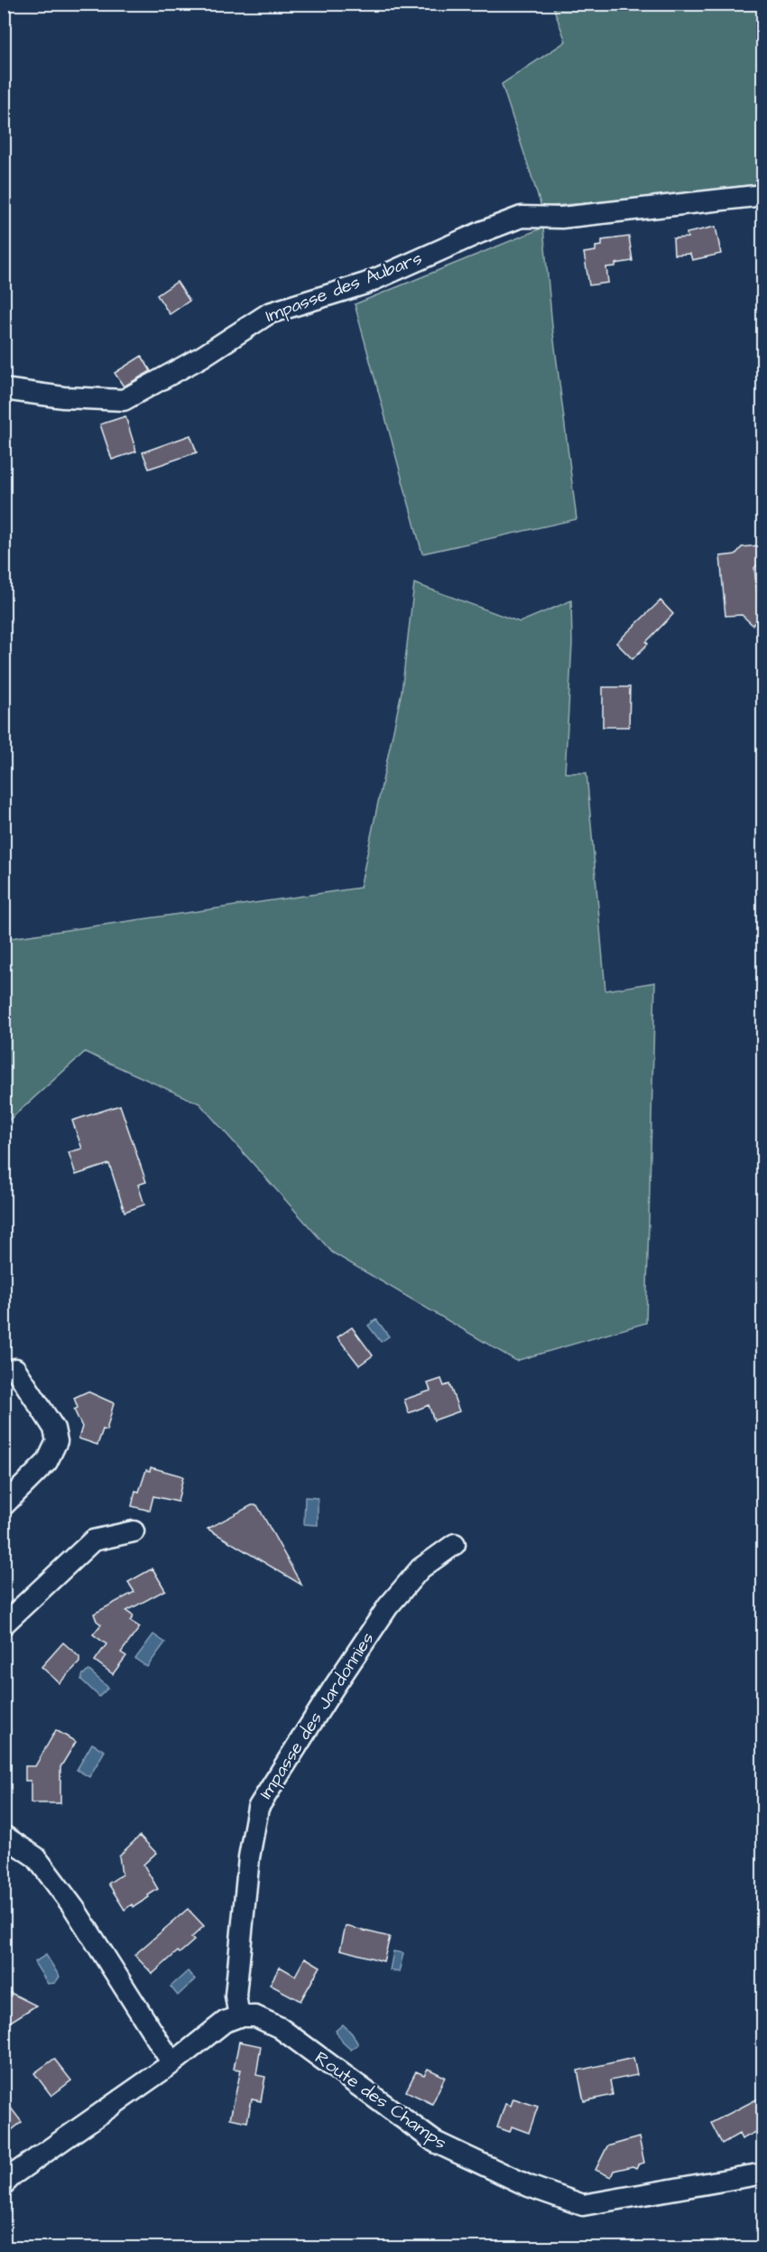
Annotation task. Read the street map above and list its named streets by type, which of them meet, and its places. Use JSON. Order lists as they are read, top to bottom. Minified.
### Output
{"streets":{"street":["Impasse des Aubars","Impasse des Jardonnies","Route des Champs"]},"crossings":[["Impasse des Jardonnies","Route des Champs"]]}
